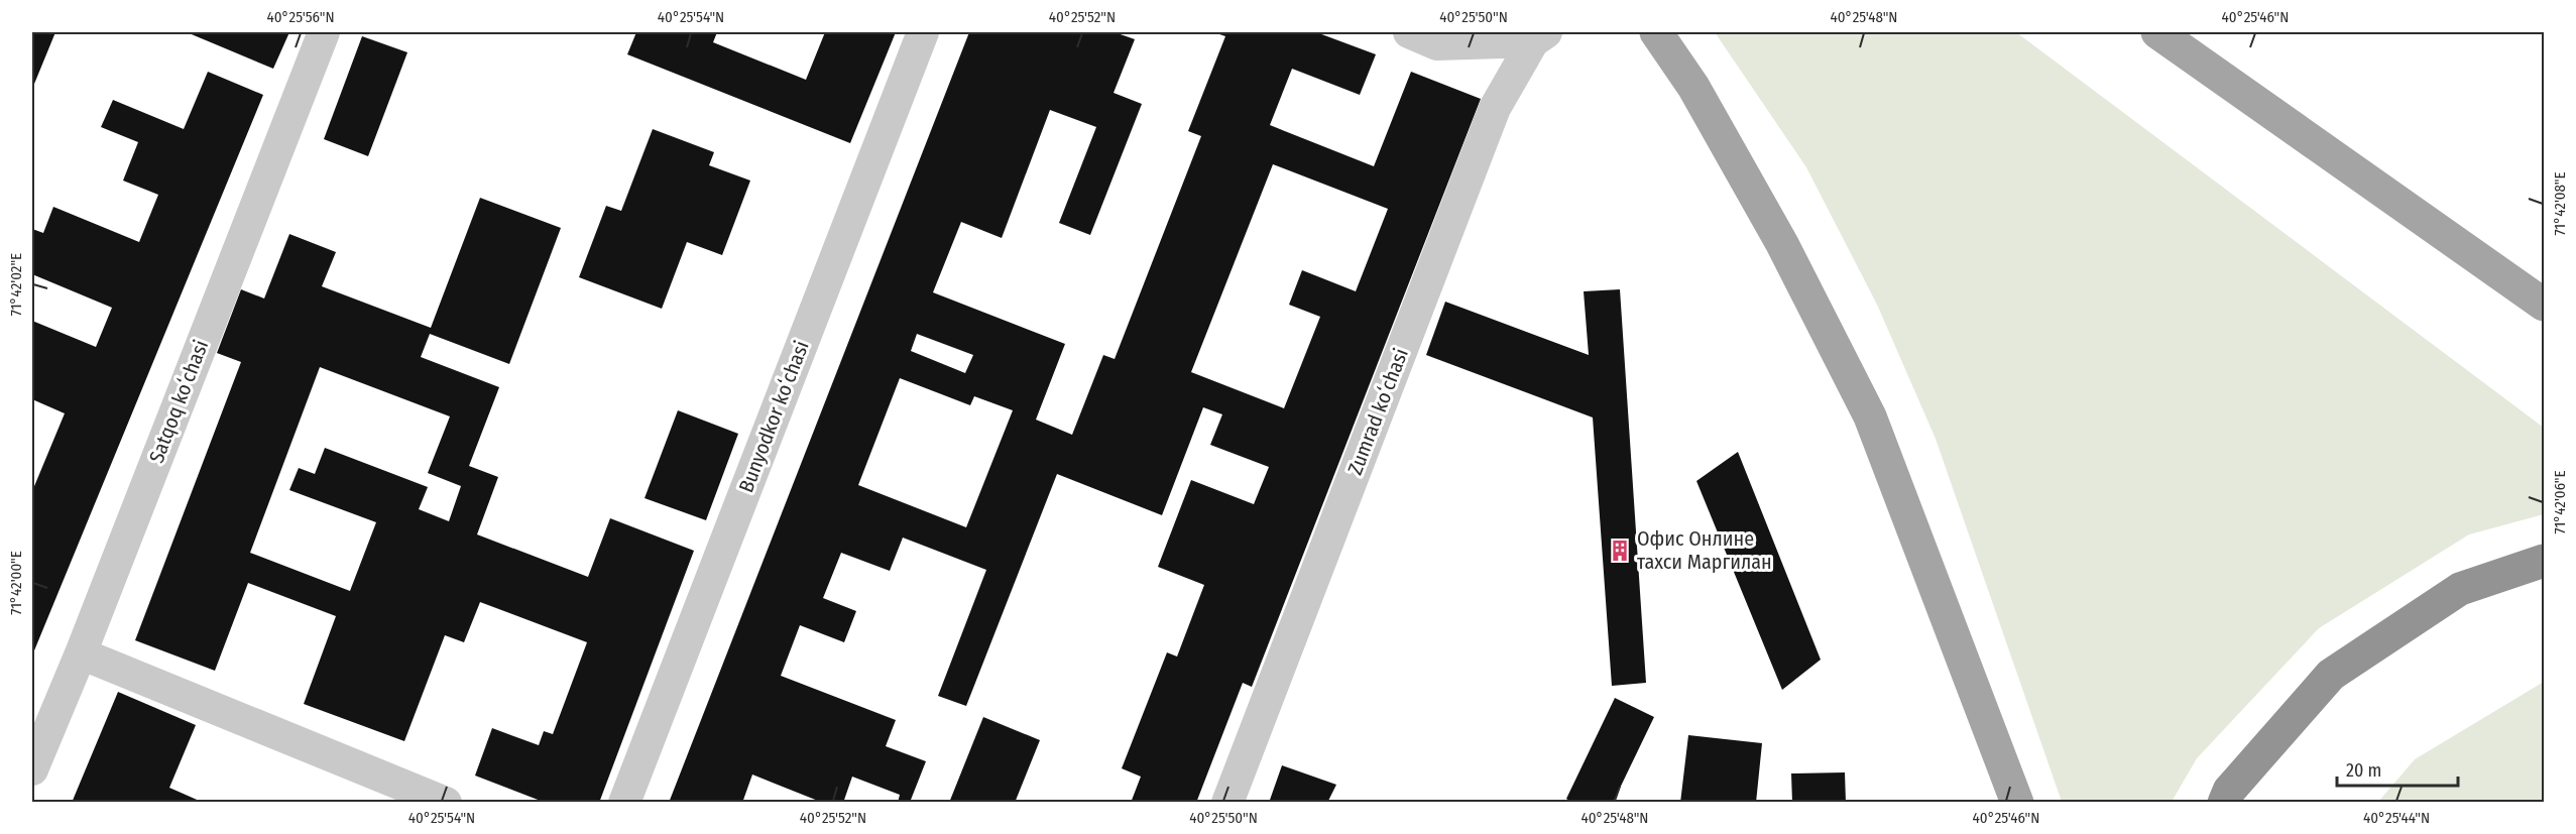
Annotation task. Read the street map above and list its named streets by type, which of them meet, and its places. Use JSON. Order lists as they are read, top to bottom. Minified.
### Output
{"streets":{"street":["Satqoq koʻchasi","Zumrad koʻchasi","Bunyodkor koʻchasi"]},"places":{"building":["Офис Онлине тахси Маргилан"]},"scale_bar":"20 m","coordinates":["40°25'56\"N","40°25'54\"N","40°25'52\"N","40°25'50\"N","40°25'48\"N","40°25'46\"N","71°42'08\"E","71°42'02\"E","71°42'06\"E","71°42'00\"E","40°25'44\"N"]}
